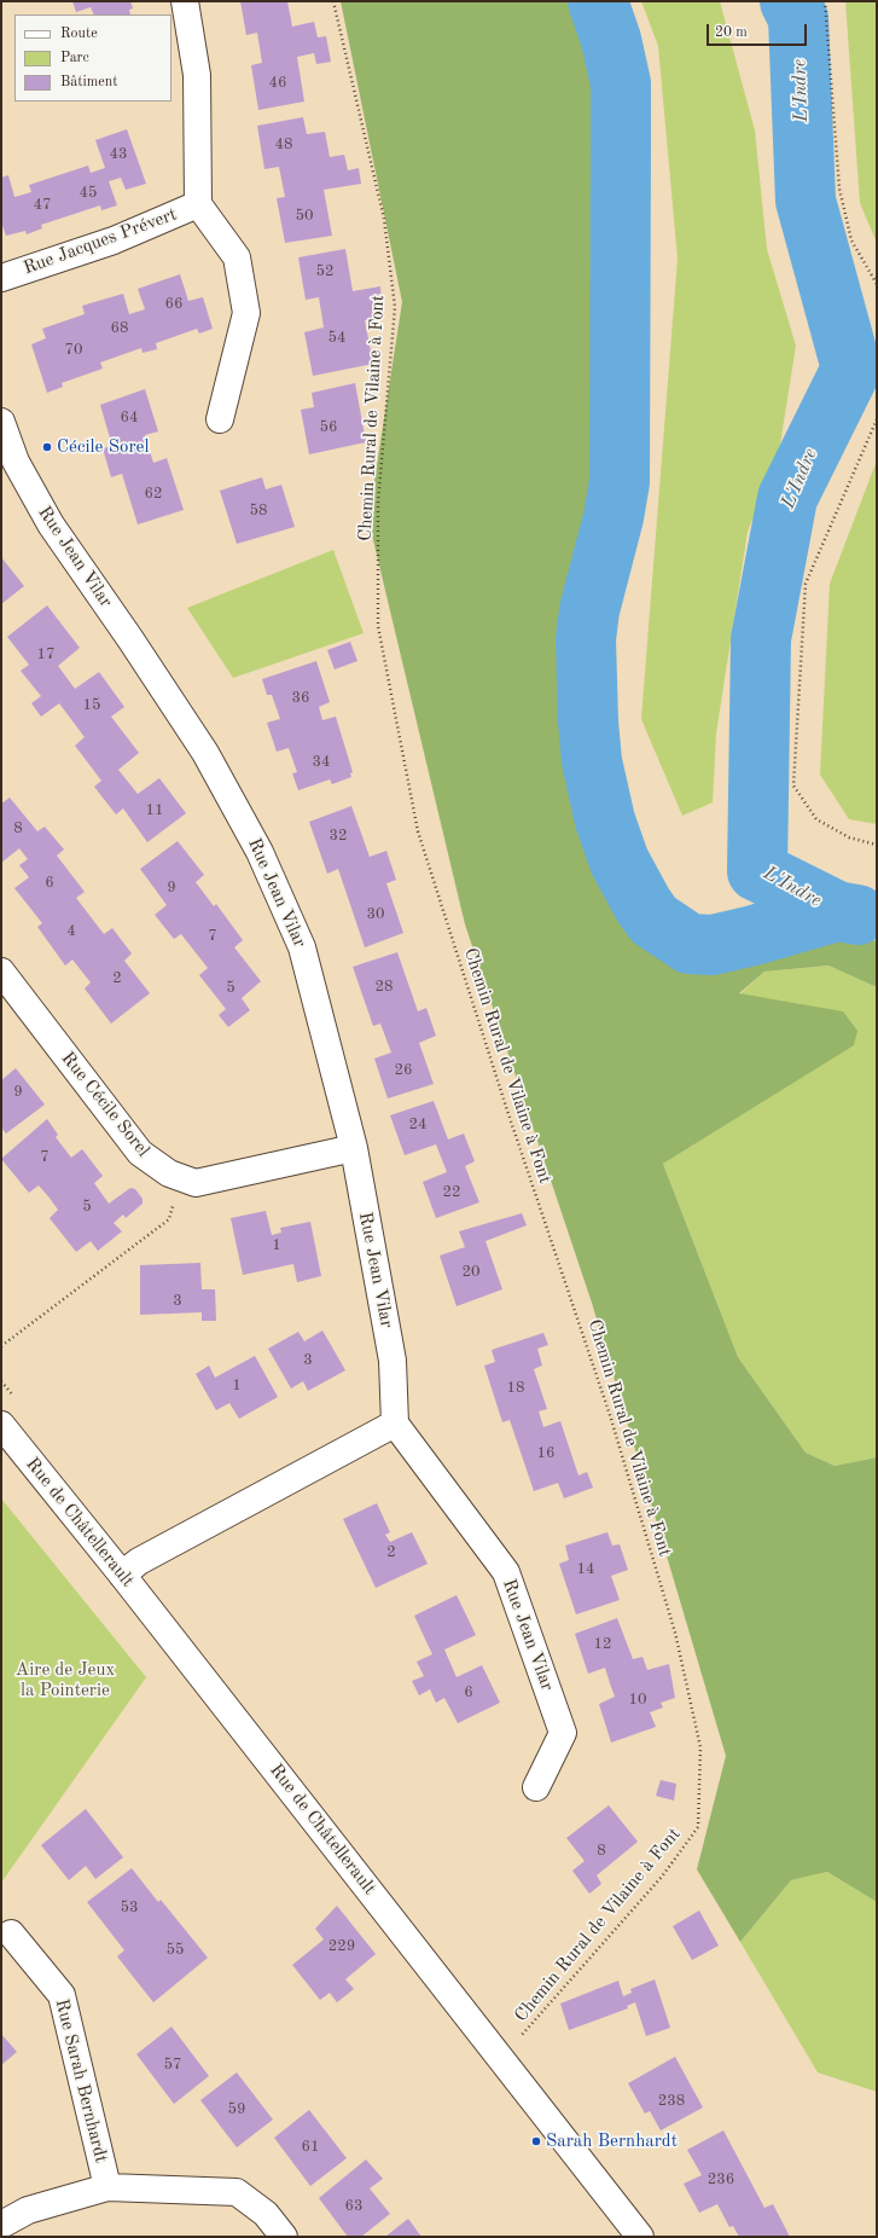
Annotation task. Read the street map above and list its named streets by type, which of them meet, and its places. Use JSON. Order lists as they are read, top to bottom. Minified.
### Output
{"streets":{"street":["Rue Jacques Prévert","Rue Jean Vilar","Rue Cécile Sorel","Rue de Châtellerault","Rue Sarah Bernhardt"],"path":["Chemin Rural de Vilaine à Font"]},"crossings":[["Chemin Rural de Vilaine à Font","Rue de Châtellerault"],["Rue Jean Vilar","Rue Cécile Sorel"]],"water":["L'Indre"],"parks":["Aire de Jeux la Pointerie"],"places":["Cécile Sorel","Sarah Bernhardt"],"house_numbers":["46","48","43","45","47","50","52","66","68","54","70","64","56","62","58","17","36","15","34","11","8","32","6","9","30","4","7","2","28","5","26","9","24","7","22","5","1","20","3","3","1","18","16","2","14","12","6","10","8","53","229","55","57","238","59","61","236","63"],"legend":["Route","Parc","Bâtiment"],"scale_bar":"20 m"}
